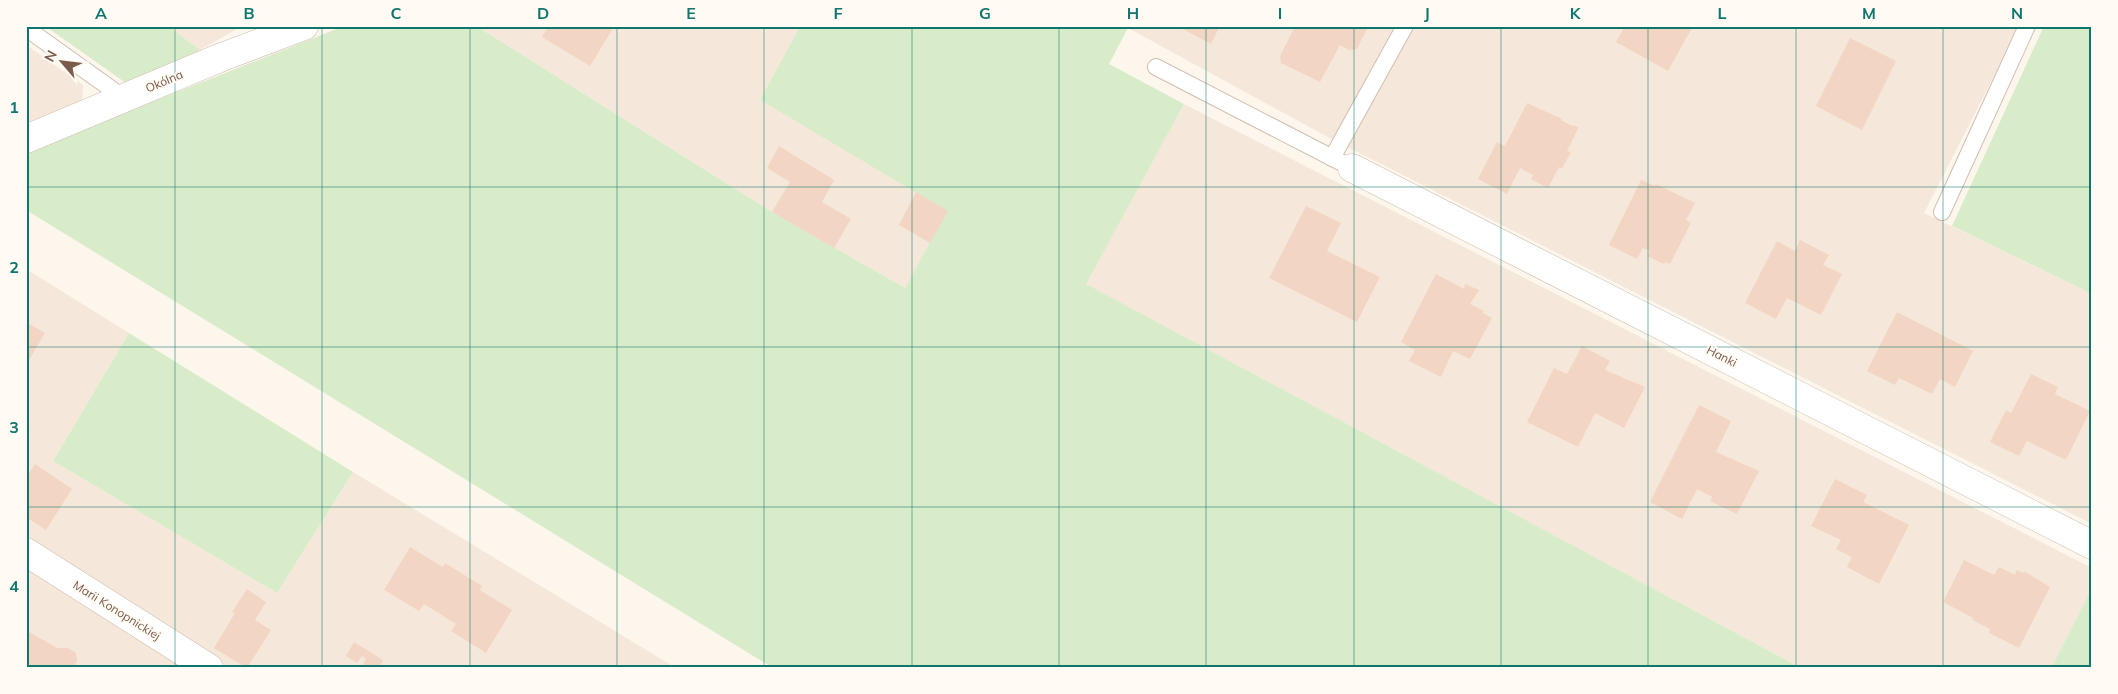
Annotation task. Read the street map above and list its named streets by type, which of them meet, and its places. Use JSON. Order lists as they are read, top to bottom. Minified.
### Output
{"streets":{"street":["Okólna","Hanki","Marii Konopnickiej"]},"north":"top left","grid":{"columns":["A","B","C","D","E","F","G","H","I","J","K","L","M","N"],"rows":["1","2","3","4"]}}
